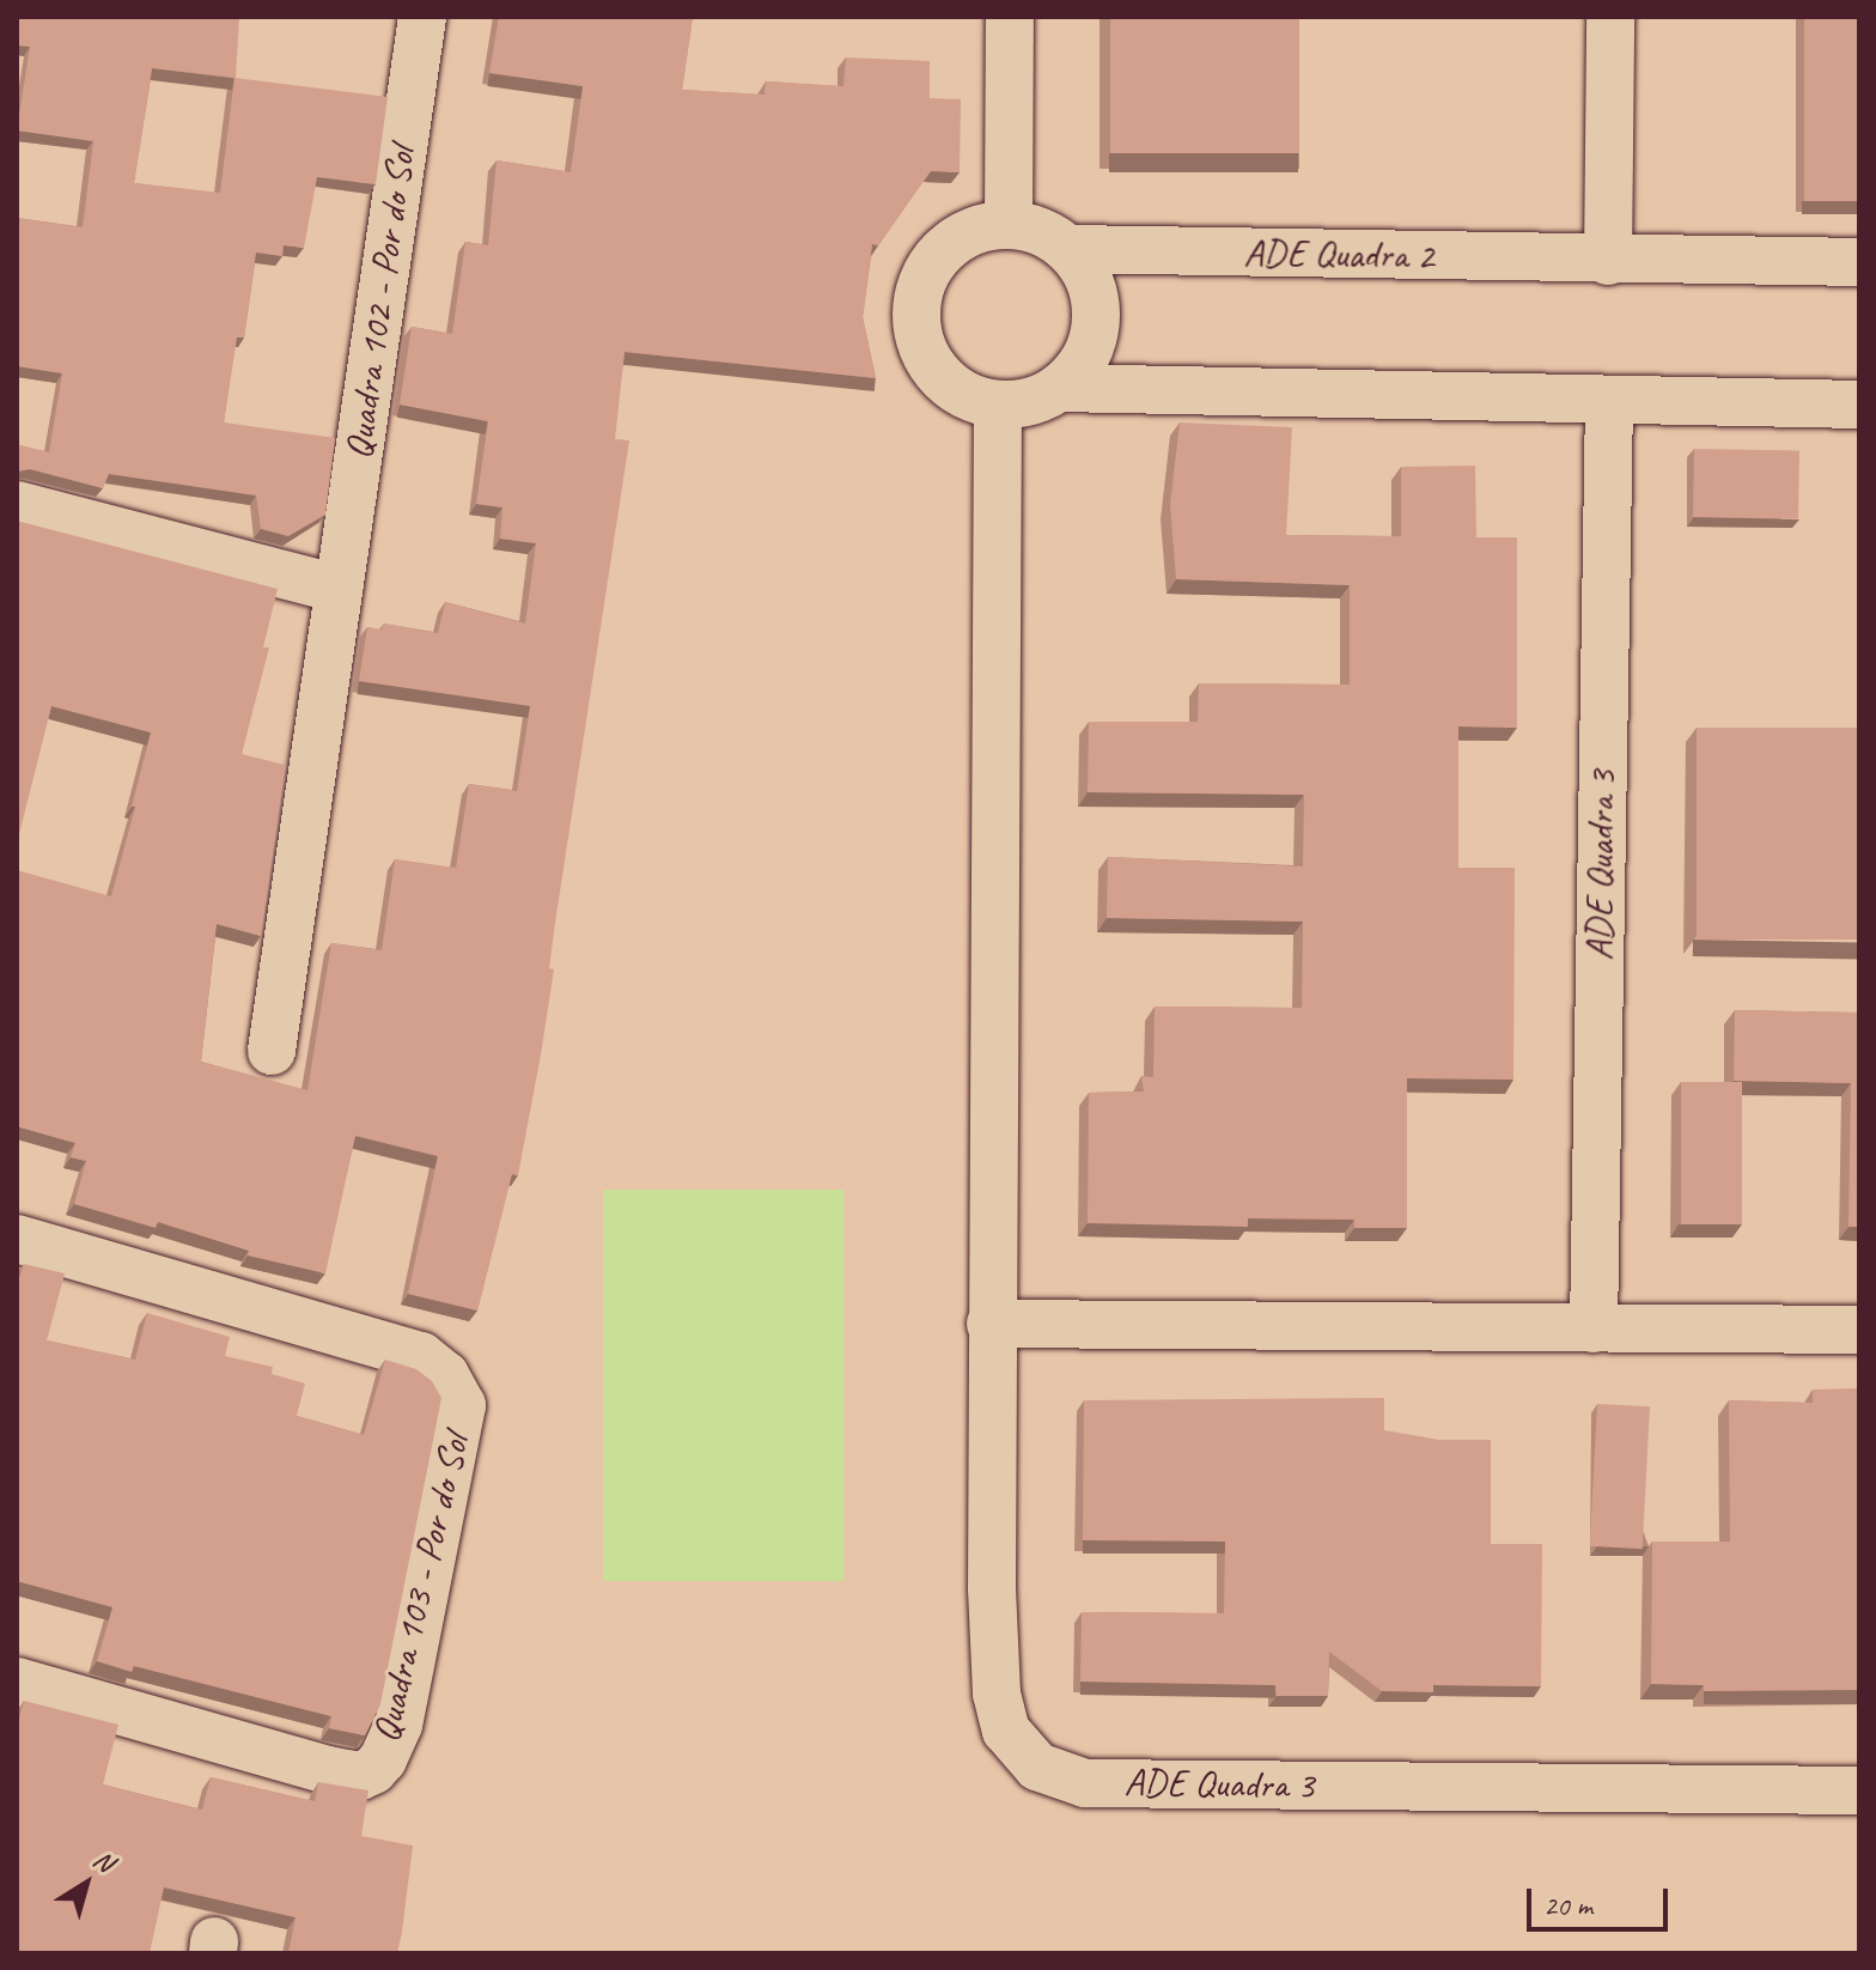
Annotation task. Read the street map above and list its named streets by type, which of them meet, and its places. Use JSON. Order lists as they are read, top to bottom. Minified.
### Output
{"streets":{"street":["ADE Quadra 2","Quadra 102 - Por do Sol","ADE Quadra 3","Quadra 103 - Por do Sol"]},"crossings":[["ADE Quadra 2","ADE Quadra 3"]],"scale_bar":"20 m","north":"top right"}
